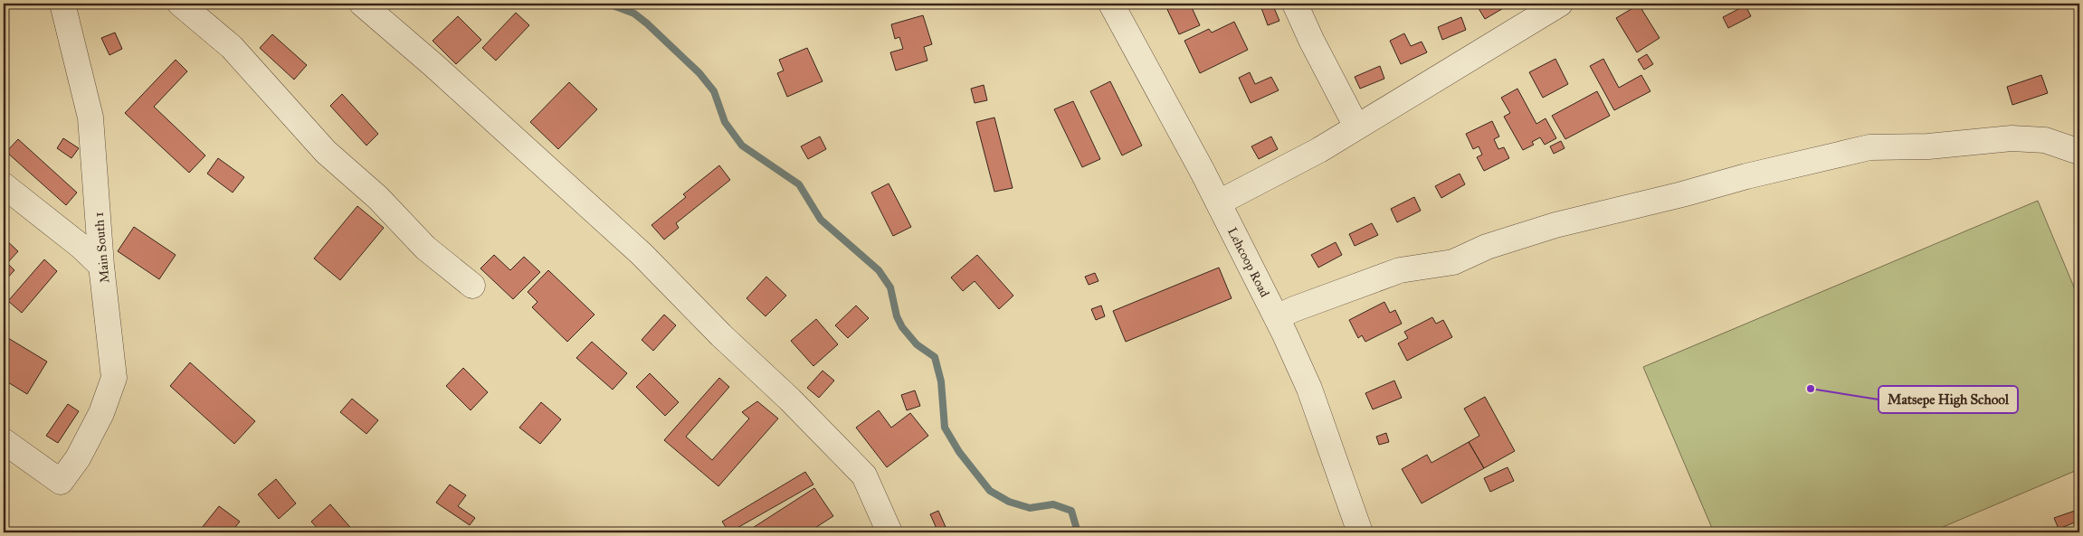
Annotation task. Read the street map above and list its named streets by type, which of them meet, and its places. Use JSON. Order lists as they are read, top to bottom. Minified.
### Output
{"streets":{"street":["Main South 1","Lehcoop Road"]},"places":["Matsepe High School"]}
